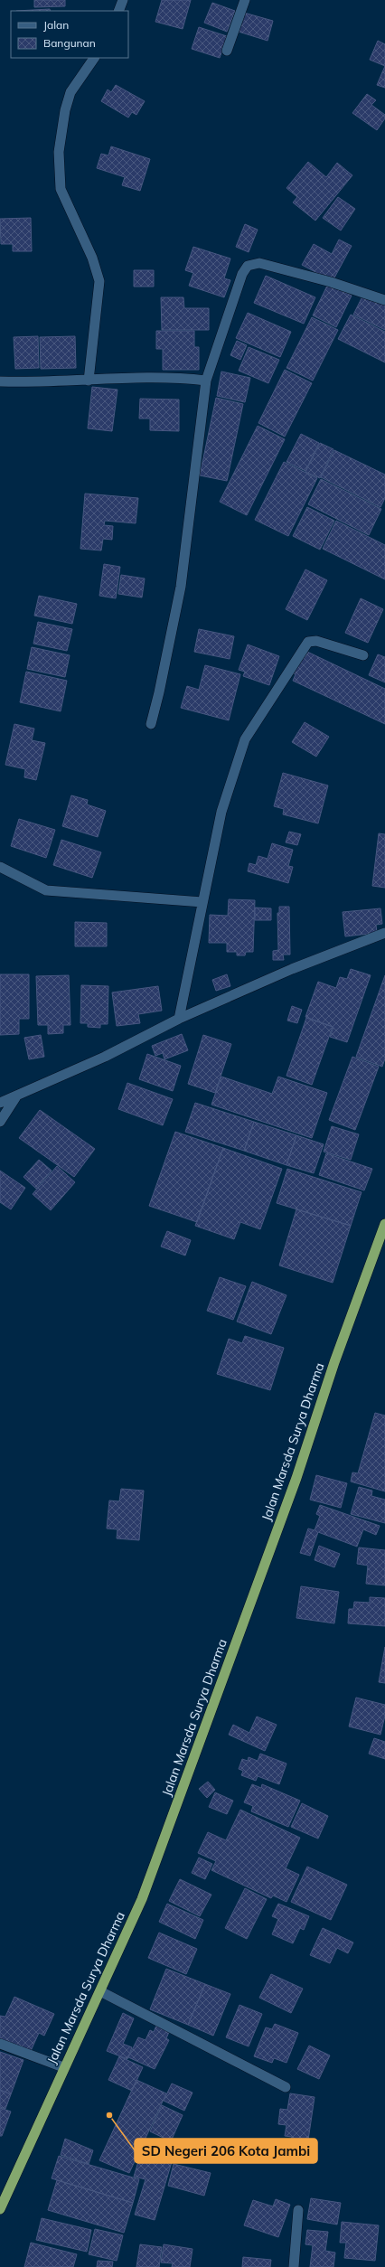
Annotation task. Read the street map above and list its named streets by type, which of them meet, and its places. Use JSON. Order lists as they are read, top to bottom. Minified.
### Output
{"streets":{"highway":["Jalan Marsda Surya Dharma"]},"places":["SD Negeri 206 Kota Jambi"],"legend":["Jalan","Bangunan"]}
